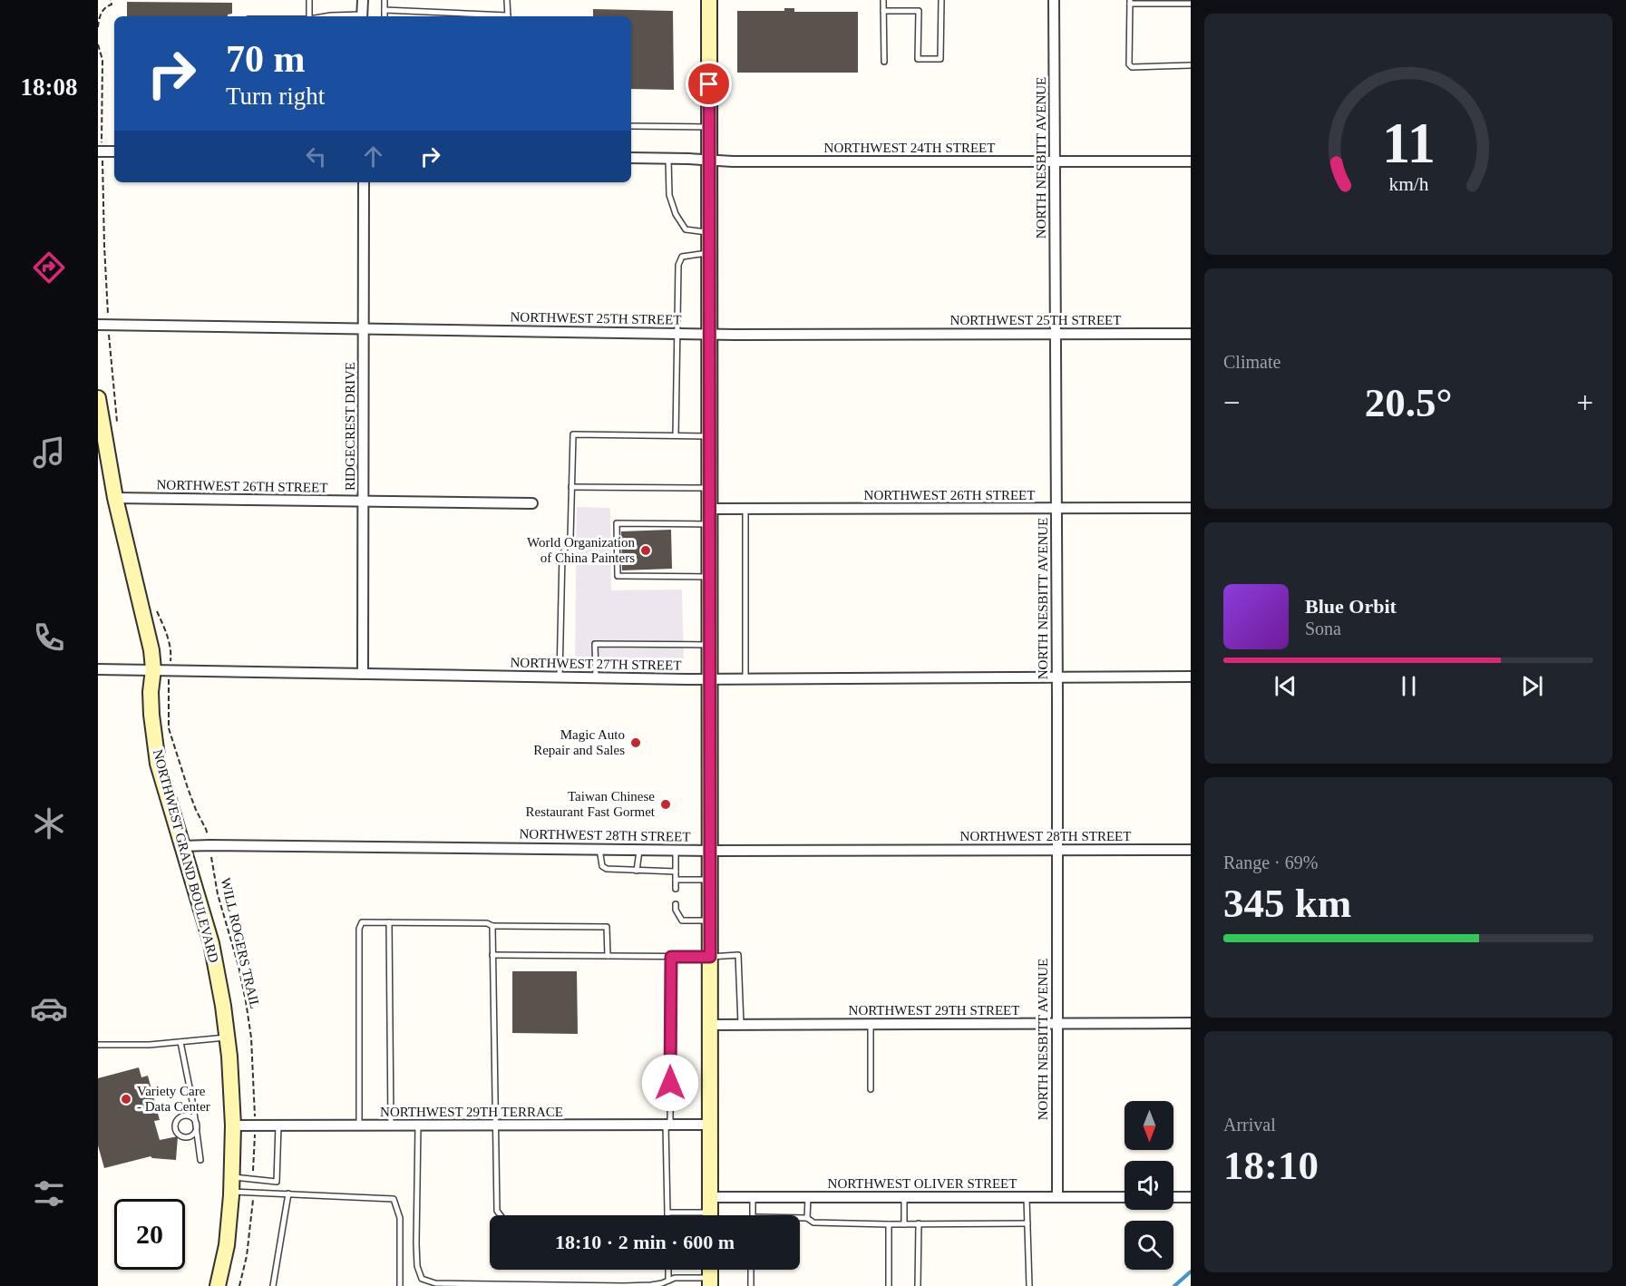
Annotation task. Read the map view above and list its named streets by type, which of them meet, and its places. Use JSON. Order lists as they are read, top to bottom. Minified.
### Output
{"streets":{"main road":["NORTHWEST GRAND BOULEVARD"],"street":["NORTHWEST 24TH STREET","NORTH NESBITT AVENUE","NORTHWEST 25TH STREET","RIDGECREST DRIVE","NORTHWEST 26TH STREET","NORTHWEST 27TH STREET","NORTHWEST 28TH STREET","NORTHWEST 29TH STREET","NORTHWEST 29TH TERRACE","NORTHWEST OLIVER STREET"],"path":["WILL ROGERS TRAIL"]},"crossings":[["NORTHWEST 24TH STREET","NORTH NESBITT AVENUE"],["NORTH NESBITT AVENUE","NORTHWEST 25TH STREET"],["NORTH NESBITT AVENUE","NORTHWEST 26TH STREET"],["NORTH NESBITT AVENUE","NORTHWEST 27TH STREET"],["NORTH NESBITT AVENUE","NORTHWEST 28TH STREET"],["NORTH NESBITT AVENUE","NORTHWEST 29TH STREET"],["NORTH NESBITT AVENUE","NORTHWEST OLIVER STREET"],["NORTHWEST 25TH STREET","RIDGECREST DRIVE"],["RIDGECREST DRIVE","NORTHWEST 26TH STREET"],["RIDGECREST DRIVE","NORTHWEST 27TH STREET"],["NORTHWEST 26TH STREET","NORTHWEST GRAND BOULEVARD"],["NORTHWEST 27TH STREET","NORTHWEST GRAND BOULEVARD"],["NORTHWEST 28TH STREET","NORTHWEST GRAND BOULEVARD"],["NORTHWEST 28TH STREET","WILL ROGERS TRAIL"],["NORTHWEST GRAND BOULEVARD","NORTHWEST 29TH TERRACE"]],"places":["World Organization of China Painters","Magic Auto Repair and Sales","Taiwan Chinese Restaurant Fast Gormet","Variety Care - Data Center"],"north":"bottom","page":{"tabs":"18:08","turn":["70 m","Turn right"],"tile":["Climate",["Range · 69%","345 km"],["Arrival","18:10"]],"heat":["−","20.5°","+"],"song":["Blue Orbit","Sona"],"limit":"20","trip":"18:10 · 2 min · 600 m","gauge":["11","km/h"]}}
